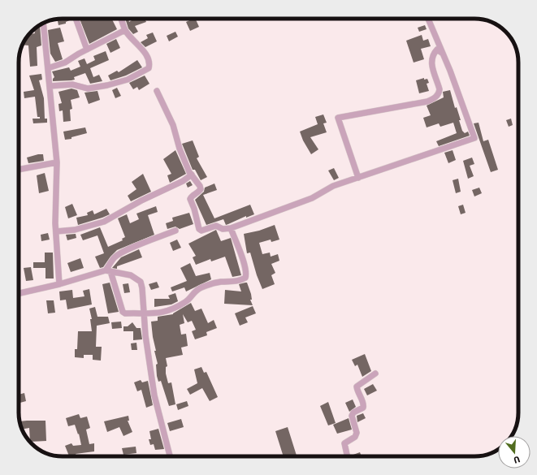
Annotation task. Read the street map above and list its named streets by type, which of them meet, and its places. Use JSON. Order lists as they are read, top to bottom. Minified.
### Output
{"north":"bottom"}
